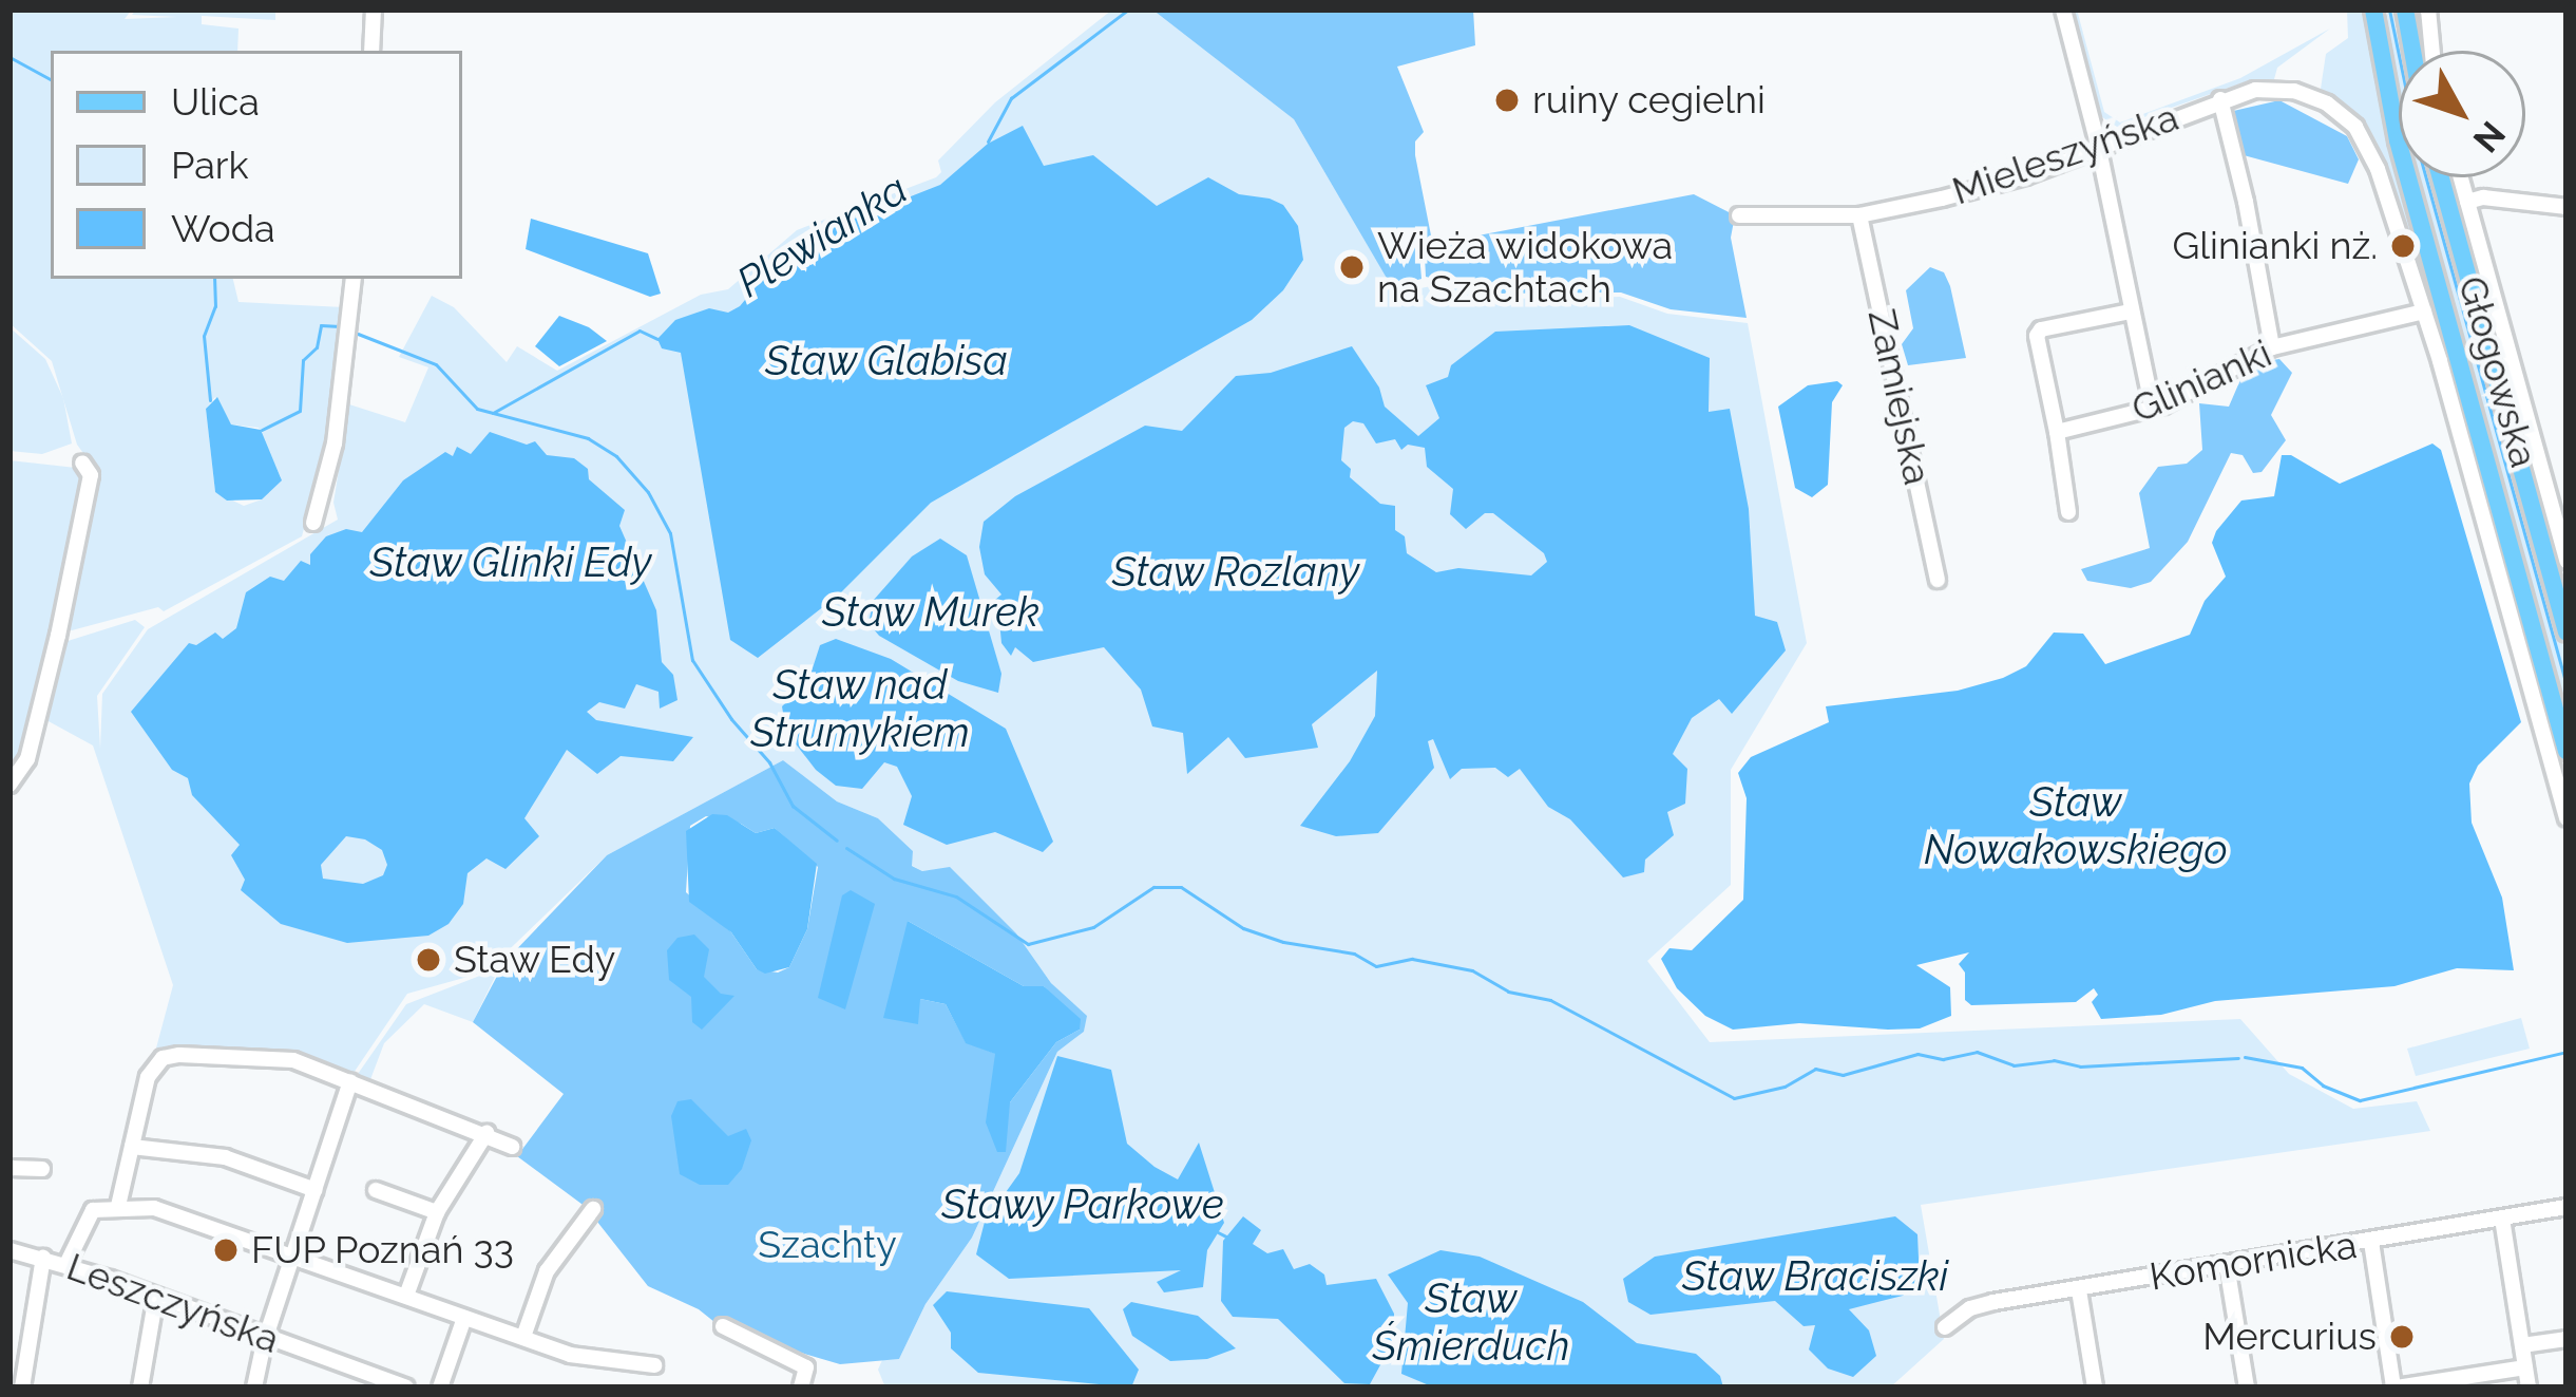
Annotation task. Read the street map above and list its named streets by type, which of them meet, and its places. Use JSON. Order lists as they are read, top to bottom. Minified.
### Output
{"streets":{"main road":["Głogowska"],"street":["Mieleszyńska","Glinianki","Zamiejska","Komornicka","Leszczyńska"]},"crossings":[["Mieleszyńska","Głogowska"],["Mieleszyńska","Zamiejska"],["Głogowska","Glinianki"]],"water":["Plewianka","Staw Glabisa","Staw Glinki Edy","Staw Rozlany","Staw Murek","Staw nad Strumykiem","Staw Nowakowskiego","Stawy Parkowe","Staw Braciszki","Staw Śmierduch"],"parks":["Szachty"],"places":["ruiny cegielni","Glinianki nż.","Wieża widokowa na Szachtach","Staw Edy","FUP Poznań 33","Mercurius"],"legend":["Ulica","Park","Woda"],"north":"bottom right"}
